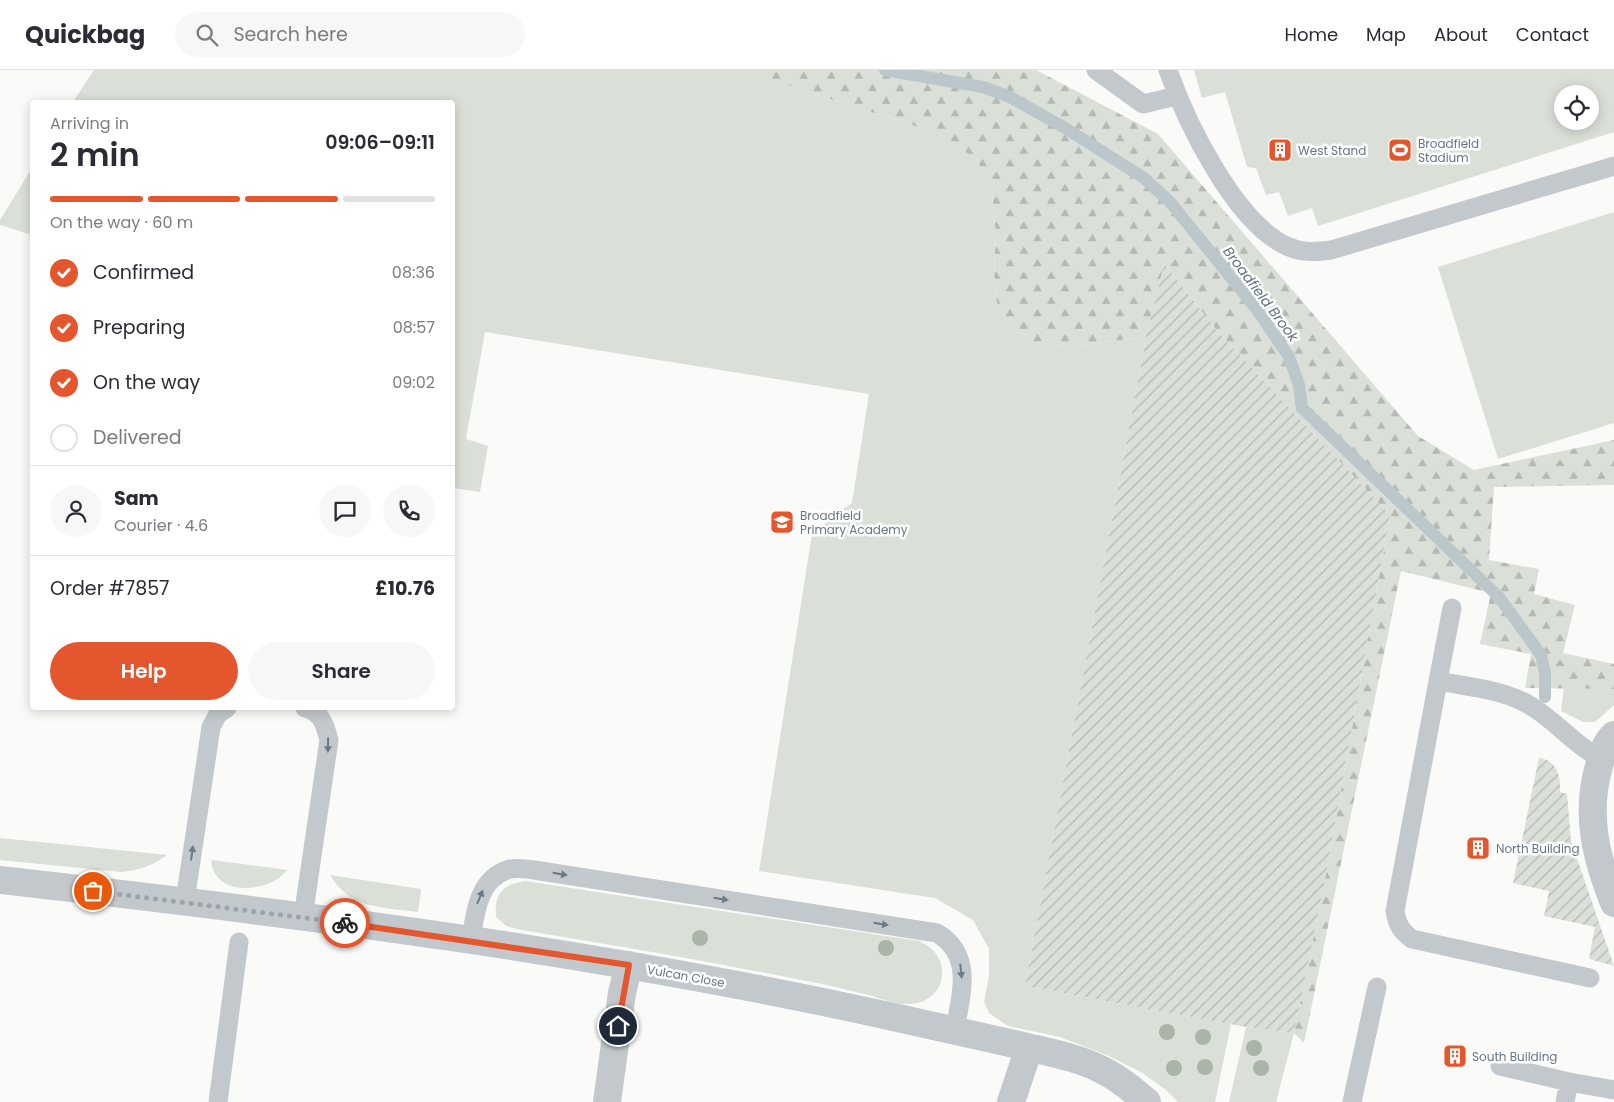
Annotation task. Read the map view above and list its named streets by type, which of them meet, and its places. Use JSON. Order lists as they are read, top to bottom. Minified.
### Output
{"streets":{"street":["Vulcan Close"]},"water":["Broadfield Brook"],"places":{"building":["West Stand","North Building","South Building"],"sports":["Broadfield Stadium"],"school or university":["Broadfield Primary Academy"]},"page":{"header":"Quickbag","search":"Search here","nav":["Home","Map","About","Contact"],"heading":["2 min","Arriving in","09:06–09:11"],"panel":["Sam","Courier · 4.6","Order #7857","£10.76"],"bar":"On the way · 60 m","list":[["Confirmed","08:36"],["Preparing","08:57"],["On the way","09:02"],"Delivered"],"buttons":["Help","Share"]}}
